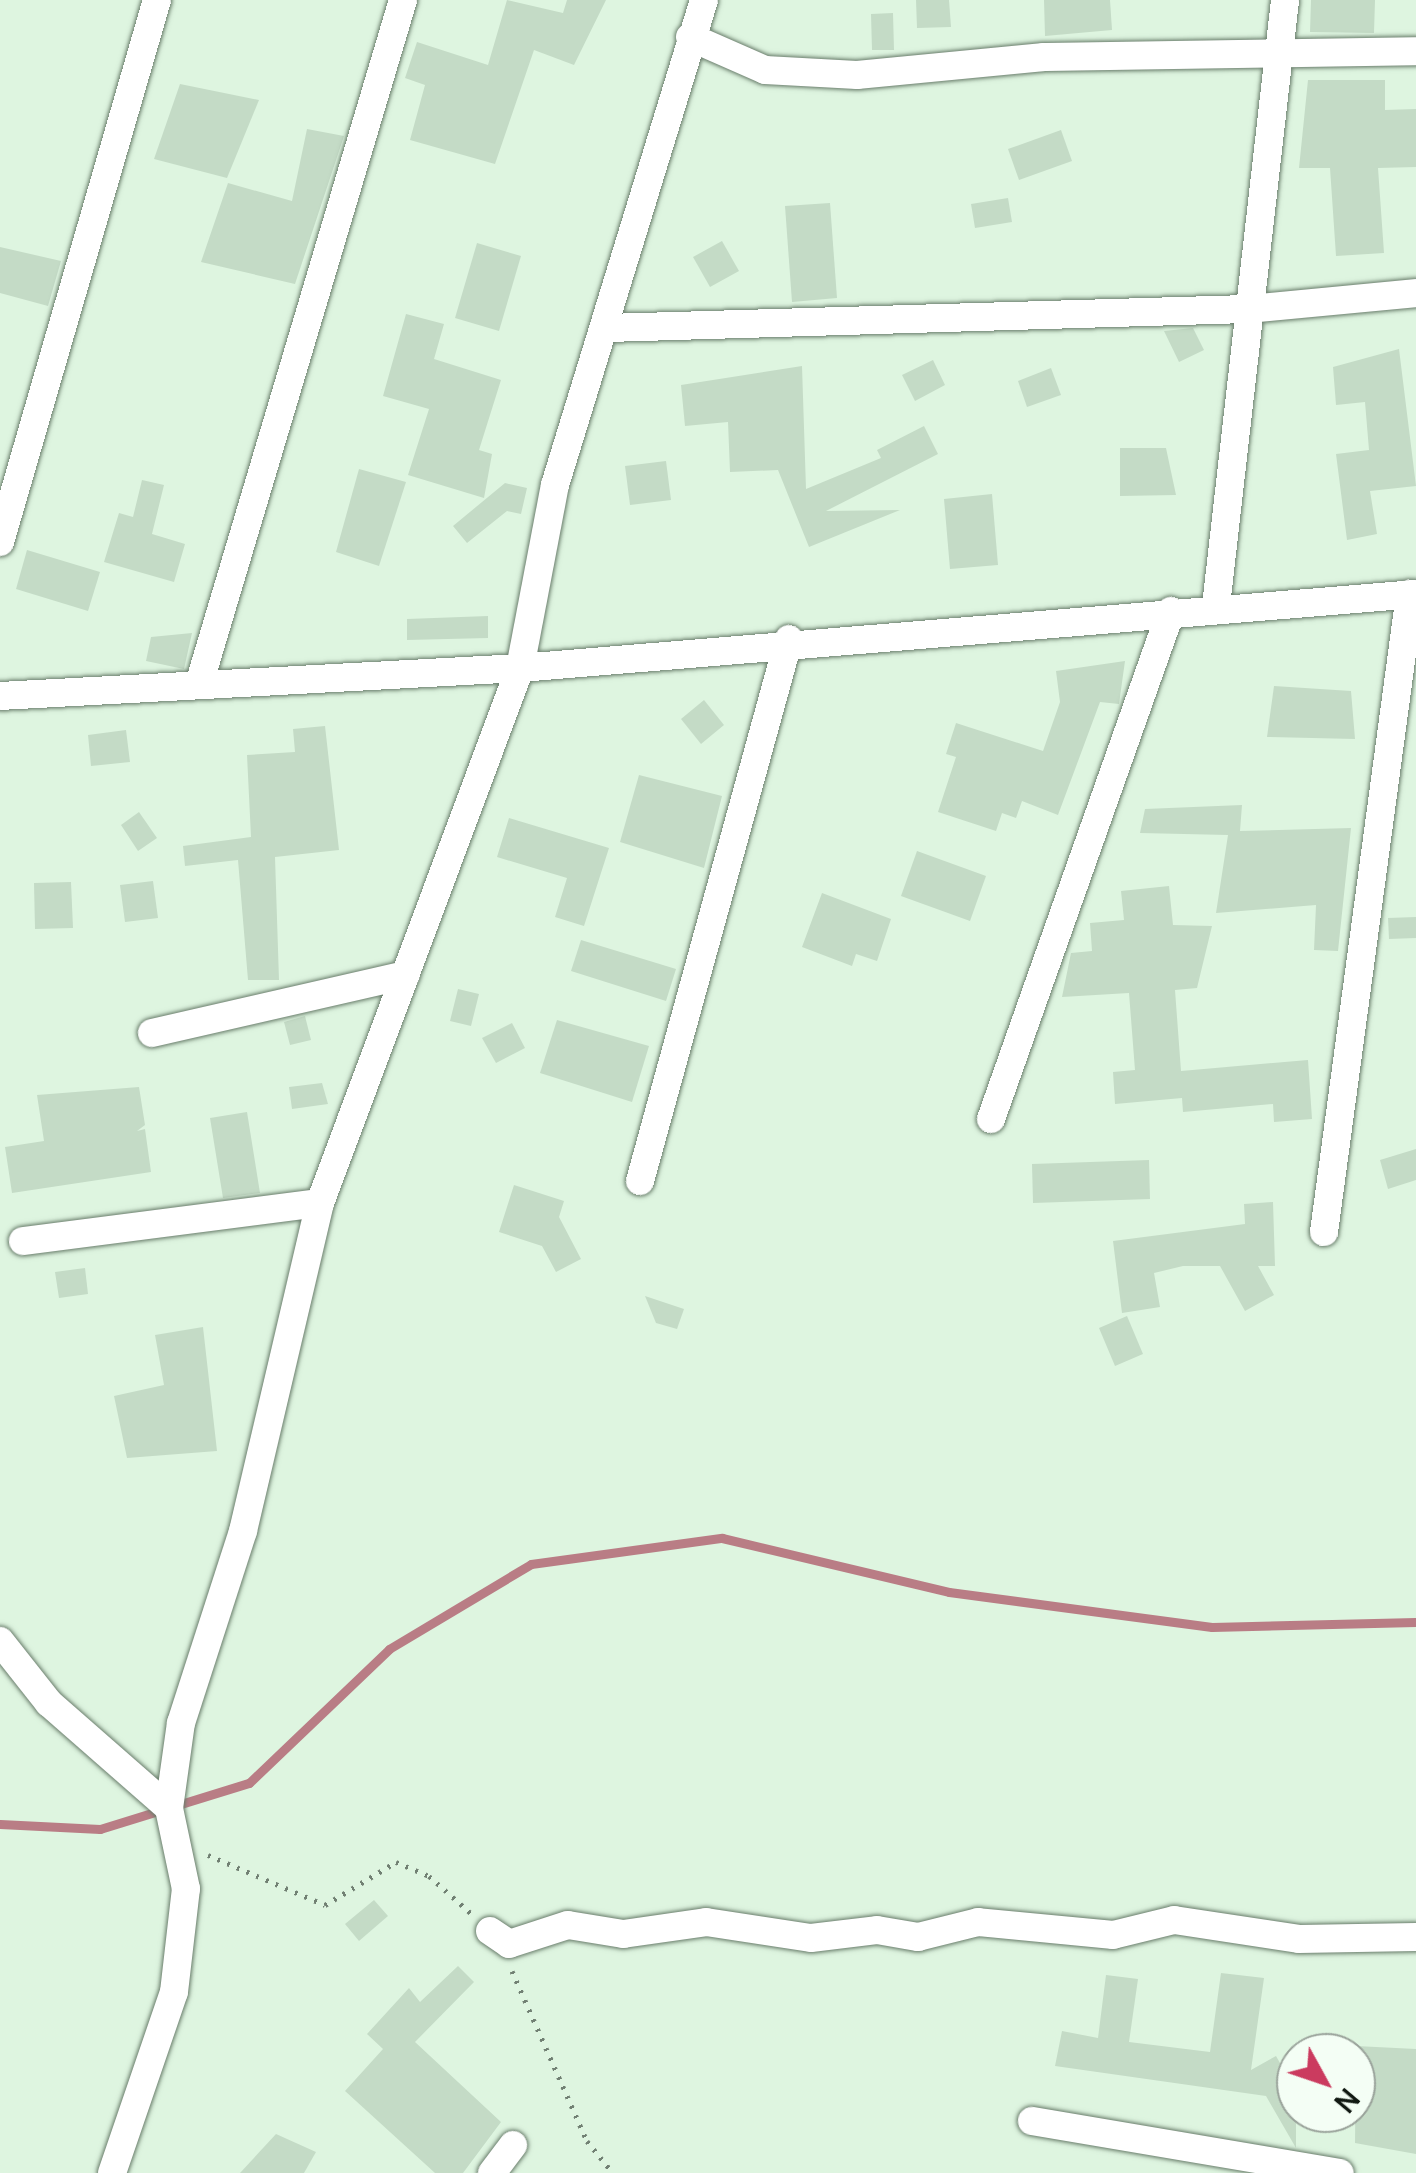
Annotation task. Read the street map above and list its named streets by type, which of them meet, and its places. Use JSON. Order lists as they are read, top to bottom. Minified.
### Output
{"north":"bottom right"}
